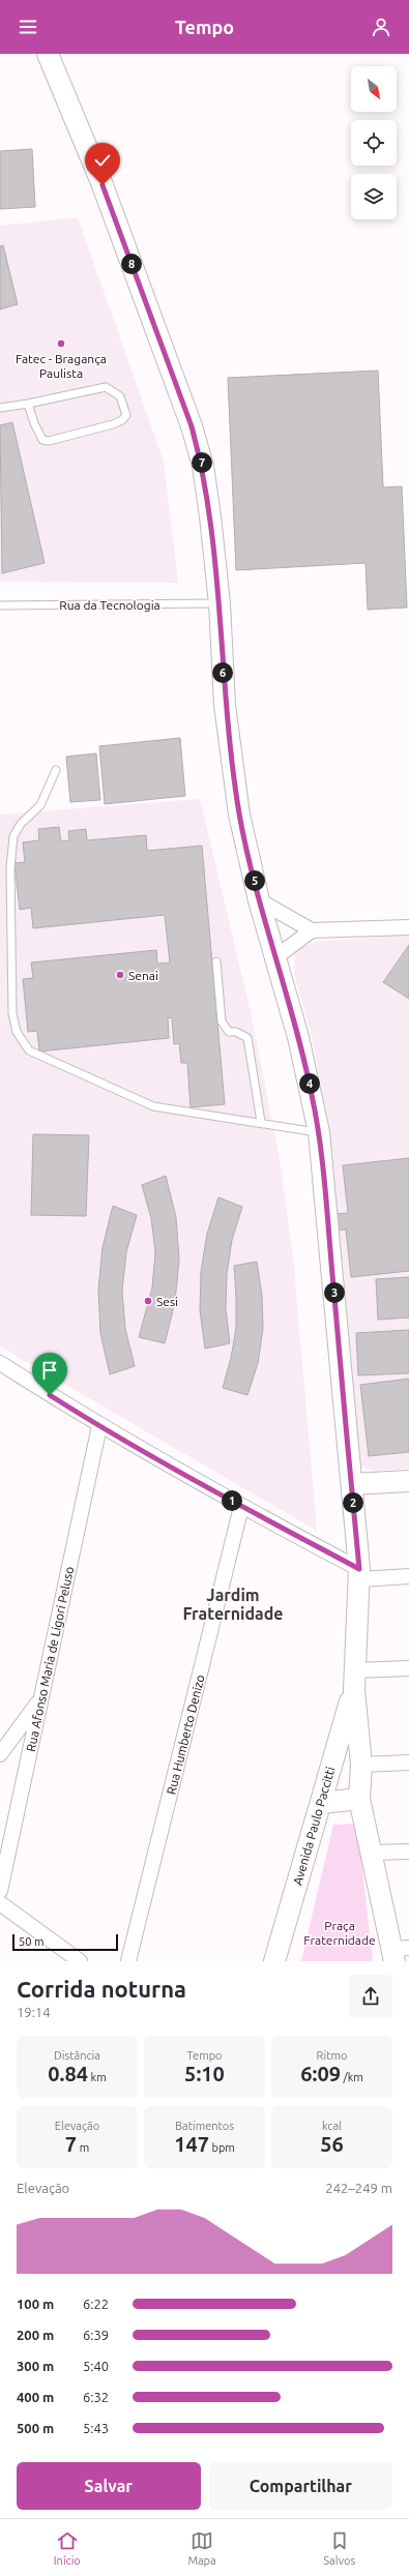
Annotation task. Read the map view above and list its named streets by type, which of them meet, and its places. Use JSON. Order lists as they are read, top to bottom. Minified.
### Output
{"streets":{"street":["Rua Afonso Maria de Ligori Peluso","Rua Humberto Denizo","Avenida Paulo Paccitti"],"lane":["Rua da Tecnologia"]},"districts":["Jardim Fraternidade"],"parks":["Praça Fraternidade"],"places":["Fatec - Bragança Paulista","Senai","Sesi"],"scale_bar":"50 m","north":"bottom right","page":{"header":"Tempo","pins":["8","7","6","5","4","3","1","2"],"scale":"50 m","heading":["Corrida noturna","19:14"],"stats":[["Distância","0.84 km"],["Tempo","5:10"],["Ritmo","6:09 /km"],["Elevação","7 m"],["Batimentos","147 bpm"],["kcal","56"]],"chart":["Elevação","242–249 m"],"list":[{"name":"100 m","note":"6:22"},{"name":"200 m","note":"6:39"},{"name":"300 m","note":"5:40"},{"name":"400 m","note":"6:32"},{"name":"500 m","note":"5:43"}],"buttons":["Salvar","Compartilhar"],"tabs":["Início","Mapa","Salvos"]}}
